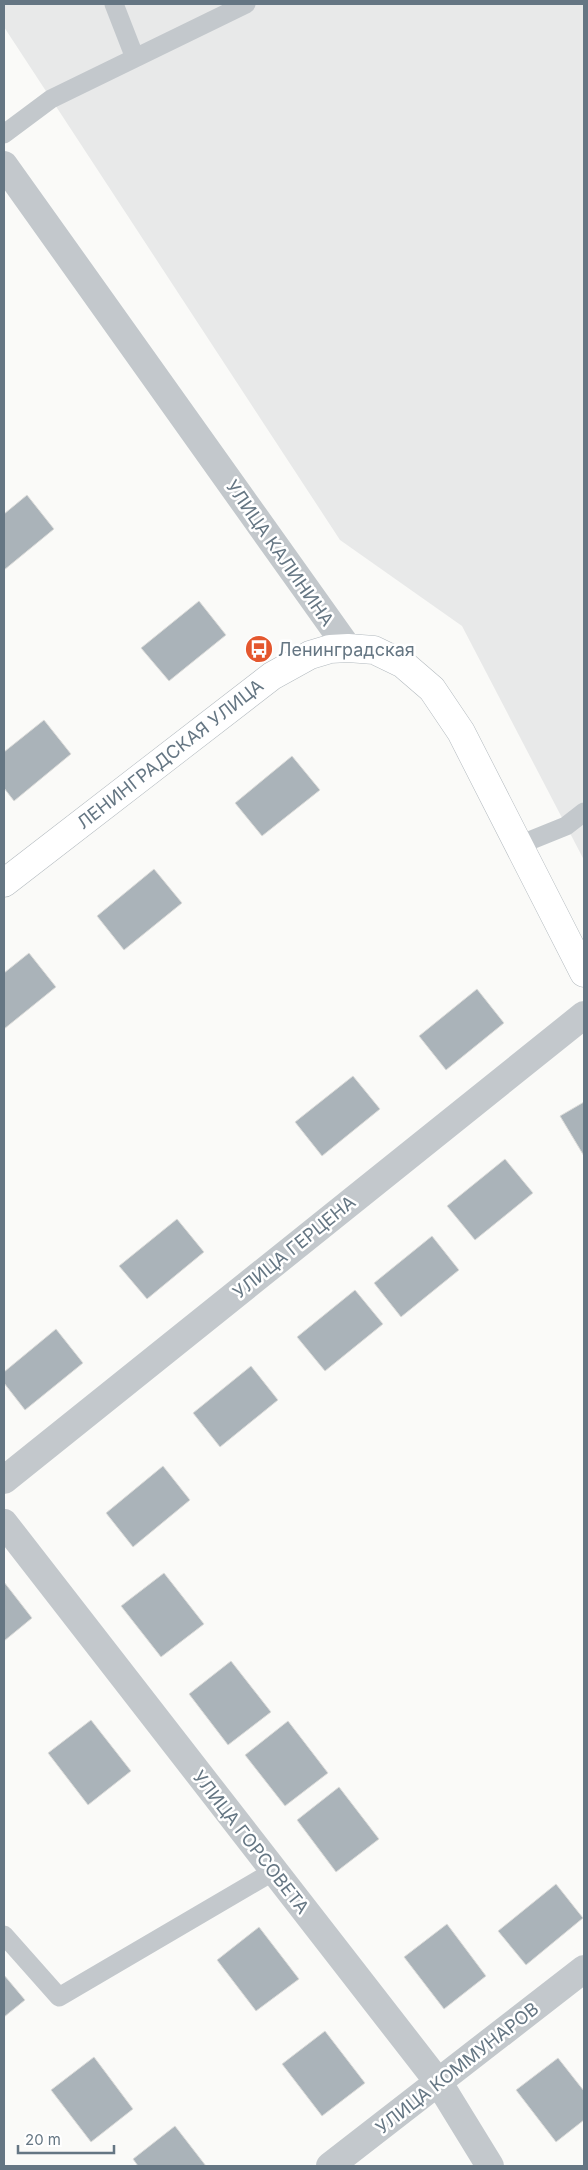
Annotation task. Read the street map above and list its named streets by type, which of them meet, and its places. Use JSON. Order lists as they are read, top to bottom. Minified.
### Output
{"streets":{"street":["УЛИЦА КАЛИНИНА","ЛЕНИНГРАДСКАЯ УЛИЦА","УЛИЦА ГЕРЦЕНА","УЛИЦА ГОРСОВЕТА","УЛИЦА КОММУНАРОВ"]},"crossings":[["УЛИЦА КАЛИНИНА","ЛЕНИНГРАДСКАЯ УЛИЦА"],["УЛИЦА ГОРСОВЕТА","УЛИЦА КОММУНАРОВ"]],"places":{"bus stop":["Ленинградская"]},"scale_bar":"20 m"}
